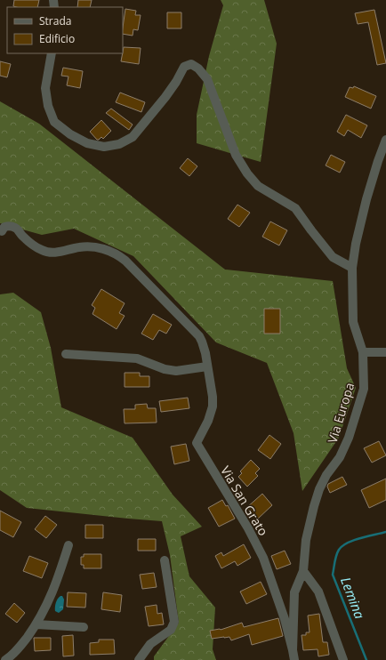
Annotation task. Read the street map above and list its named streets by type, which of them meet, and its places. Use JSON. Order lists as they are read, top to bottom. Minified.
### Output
{"streets":{"street":["Via Europa","Via San Grato"]},"crossings":[["Via Europa","Via San Grato"]],"water":["Lemina"],"legend":["Strada","Edificio"]}
